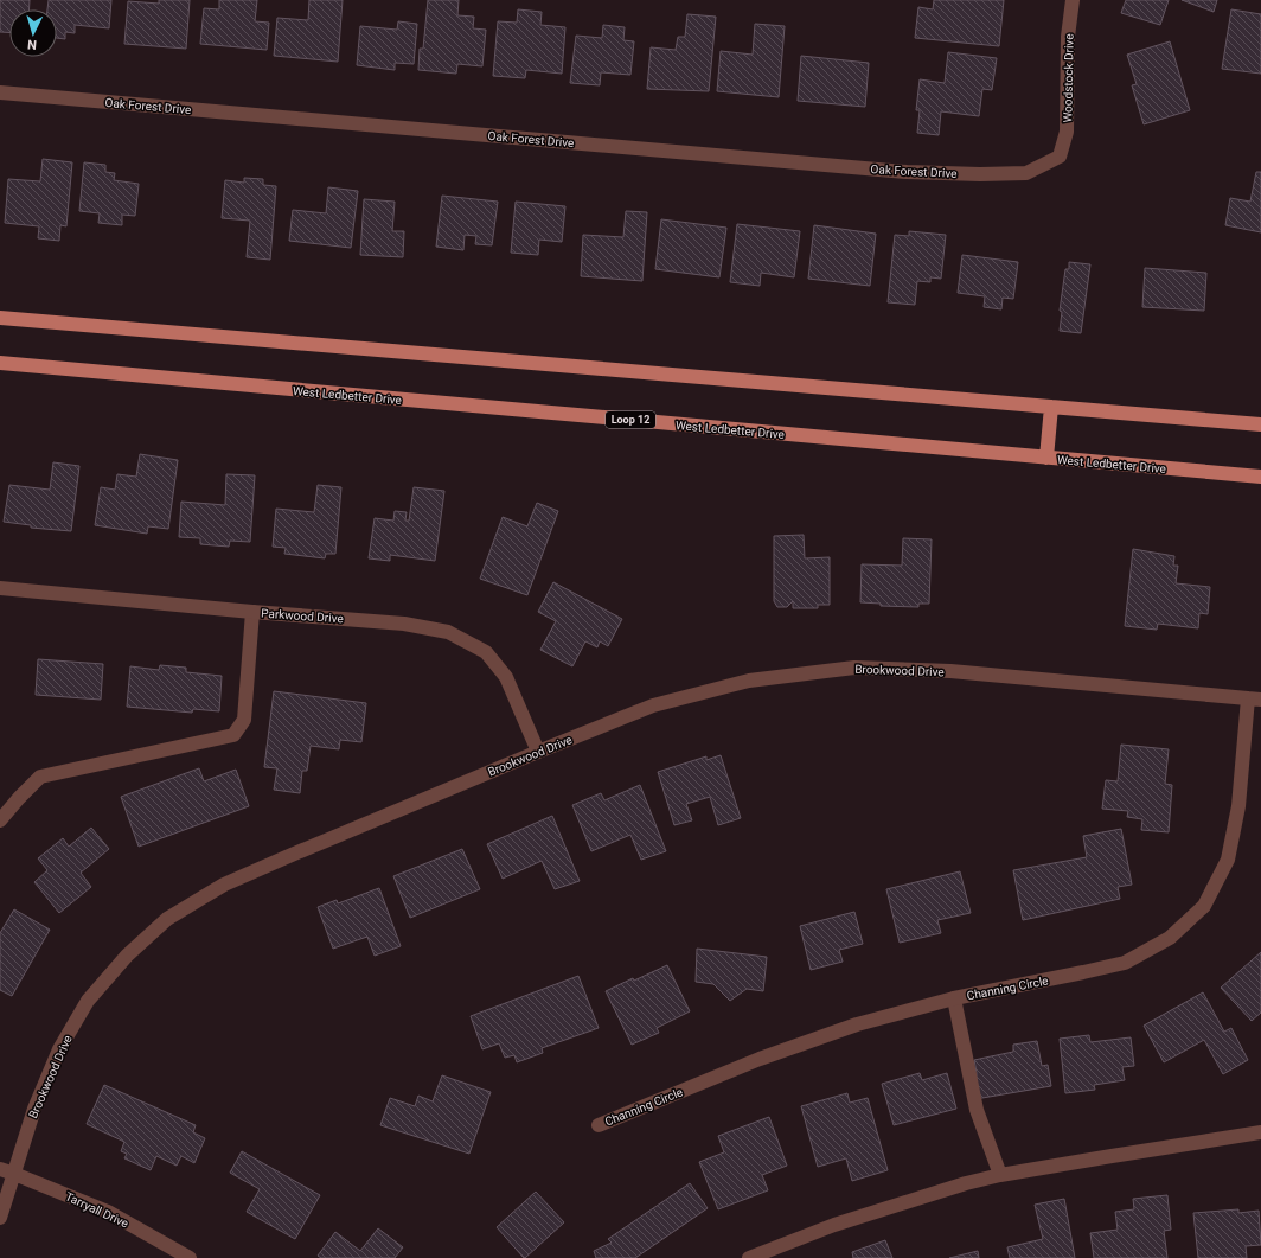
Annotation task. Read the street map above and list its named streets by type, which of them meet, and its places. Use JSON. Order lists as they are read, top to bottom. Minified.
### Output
{"streets":{"main road":["West Ledbetter Drive","Loop 12"],"street":["Woodstock Drive","Oak Forest Drive","Parkwood Drive","Brookwood Drive","Channing Circle","Tarryall Drive"]},"crossings":[["Woodstock Drive","Oak Forest Drive"],["Parkwood Drive","Brookwood Drive"],["Brookwood Drive","Channing Circle"],["Brookwood Drive","Tarryall Drive"]],"north":"bottom"}
